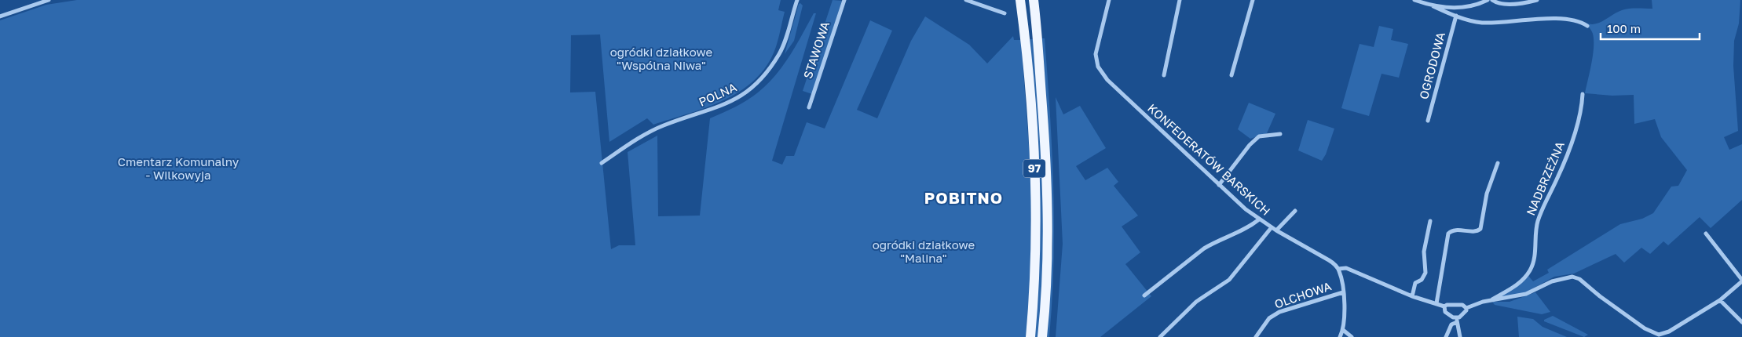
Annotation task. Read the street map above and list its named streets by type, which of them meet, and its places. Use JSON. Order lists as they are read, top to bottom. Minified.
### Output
{"streets":{"main road":["97"],"street":["STAWOWA","OGRODOWA","POLNA","KONFEDERATÓW BARSKICH","NADBRZEŻNA","OLCHOWA"]},"districts":["POBITNO"],"parks":["ogródki działkowe \"Wspólna Niwa\"","Cmentarz Komunalny - Wilkowyja","ogródki działkowe \"Malina\""],"scale_bar":"100 m"}
